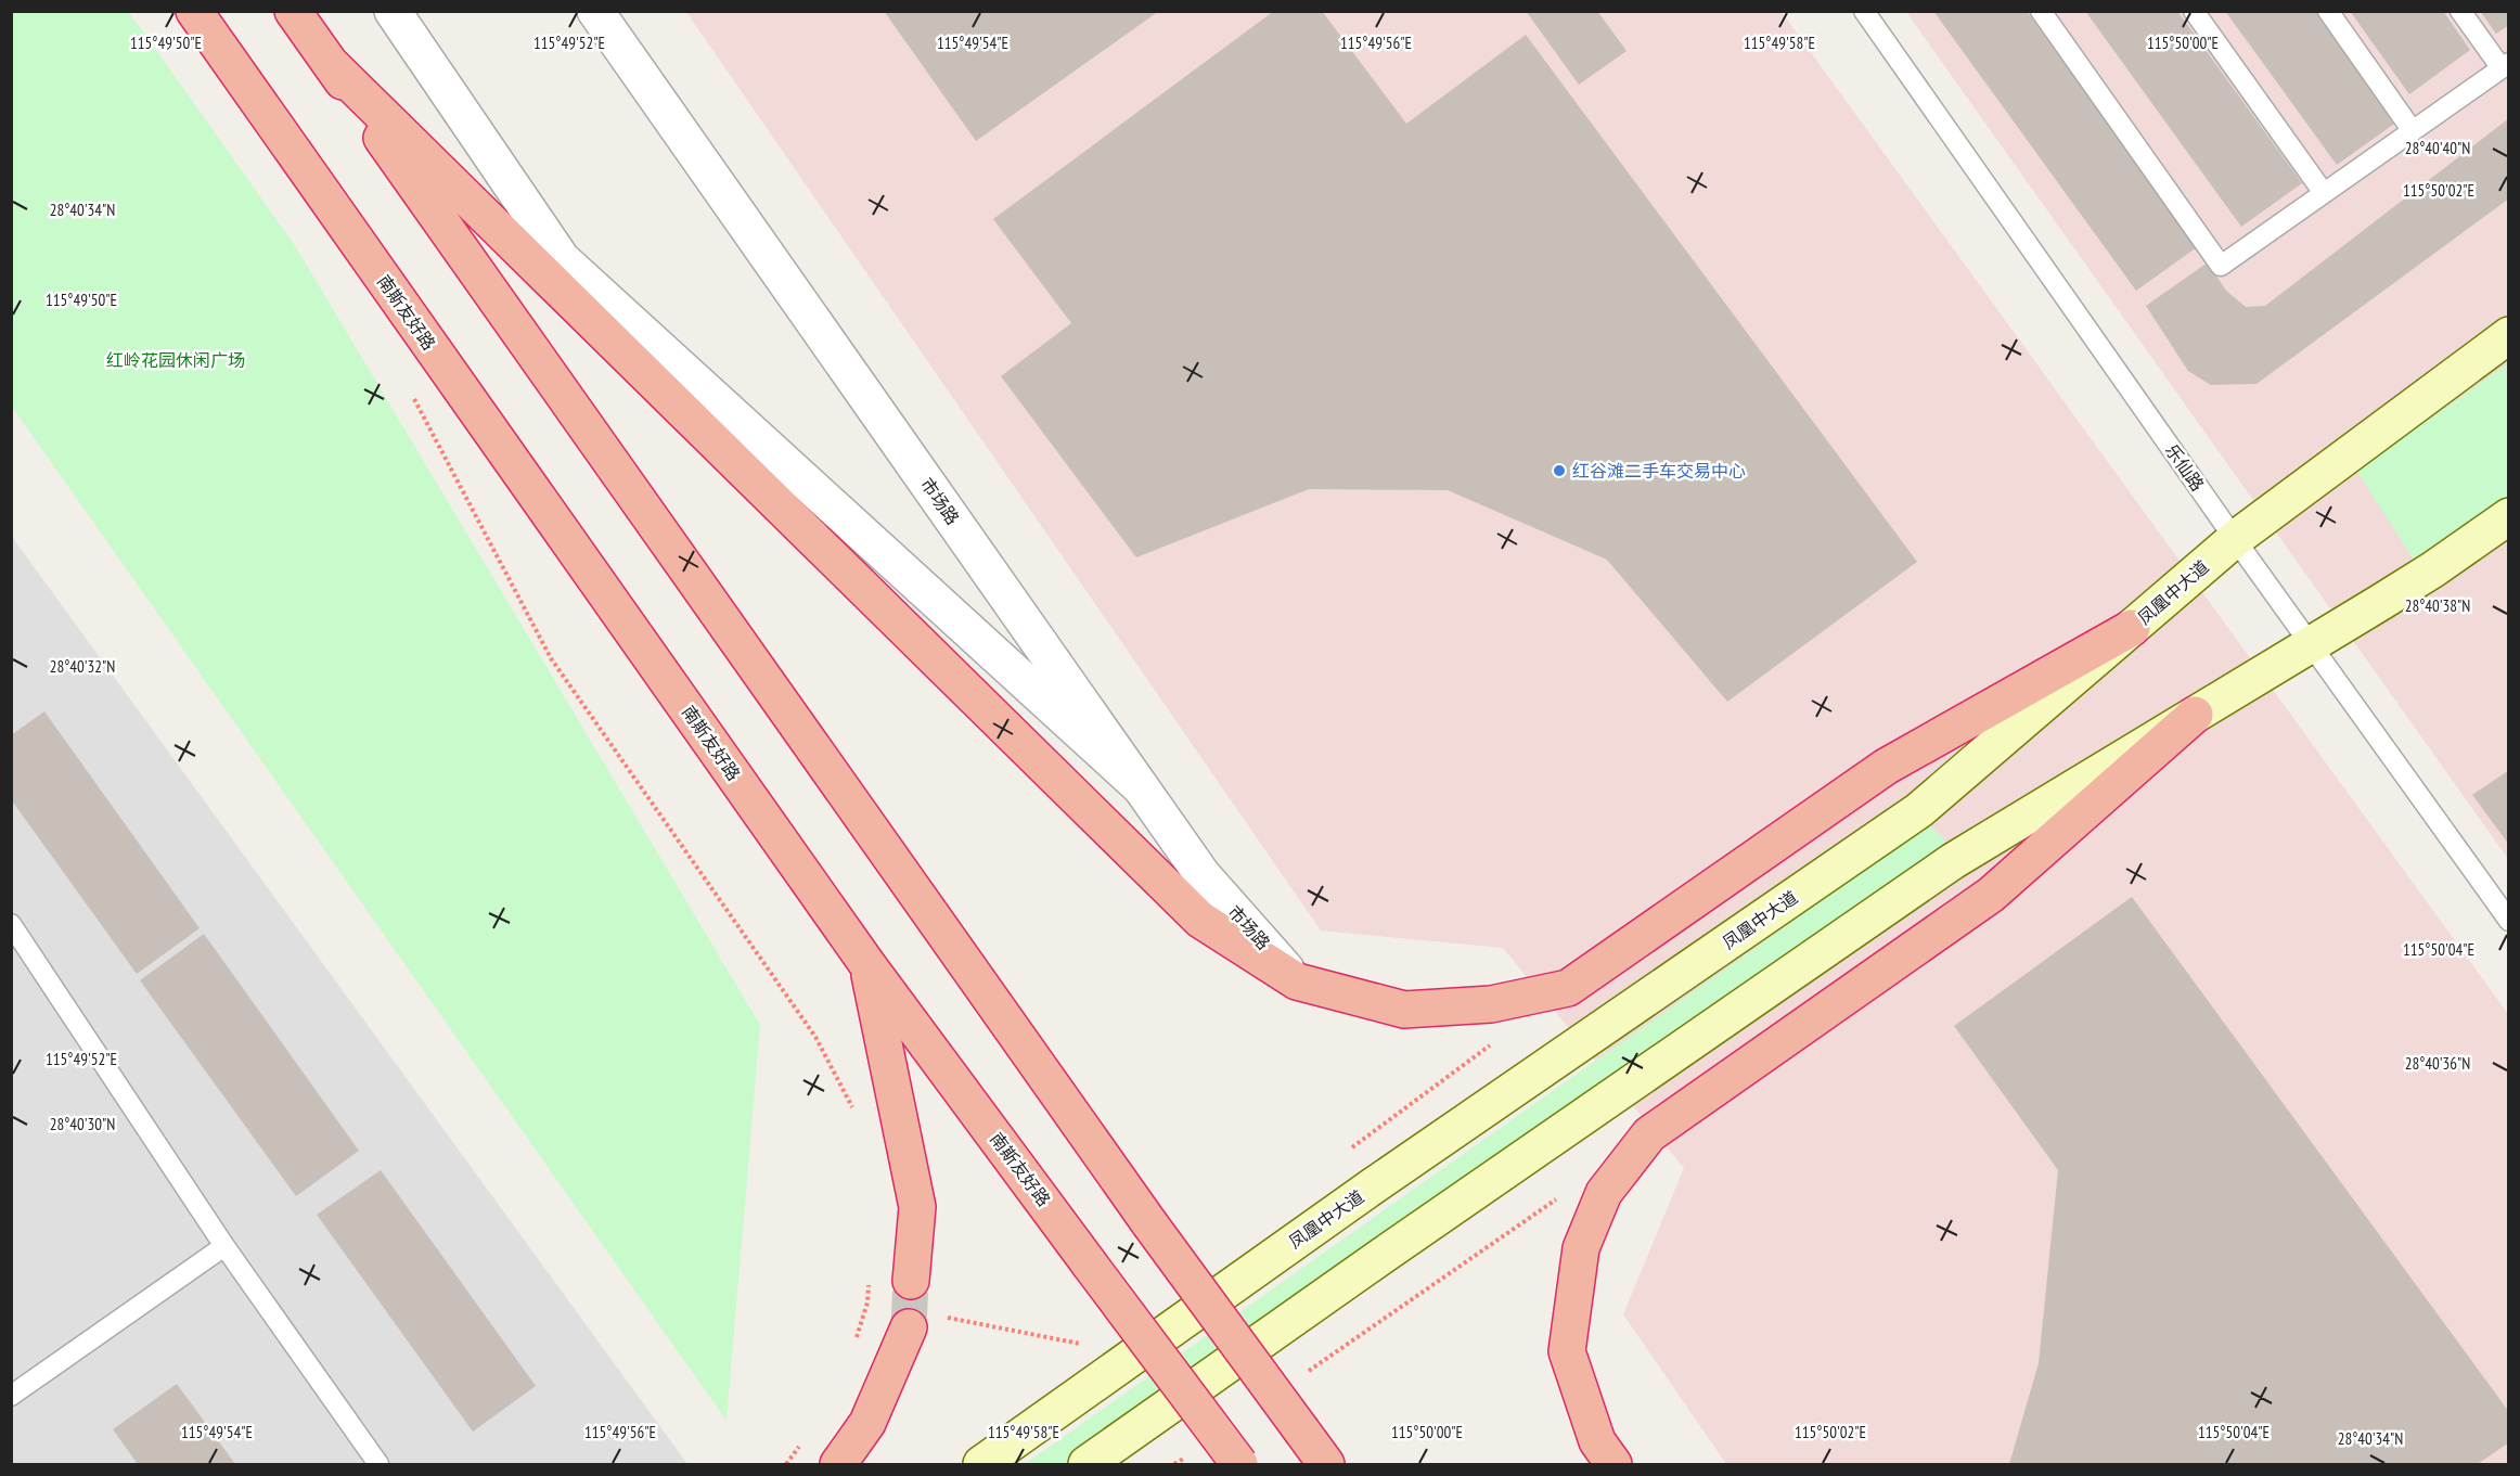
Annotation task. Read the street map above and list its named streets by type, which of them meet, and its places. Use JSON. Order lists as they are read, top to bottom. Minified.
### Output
{"streets":{"highway":["南斯友好路"],"main road":["凤凰中大道"],"street":["市场路"],"lane":["乐仙路"]},"crossings":[["乐仙路","凤凰中大道"]],"parks":["红岭花园休闲广场"],"places":["红谷滩二手车交易中心"],"coordinates":["115°49'50\"E","115°49'52\"E","115°49'54\"E","115°49'56\"E","115°49'58\"E","115°50'00\"E","28°40'40\"N","115°50'02\"E","28°40'34\"N","28°40'38\"N","28°40'32\"N","115°50'04\"E","28°40'36\"N","28°40'30\"N"]}
